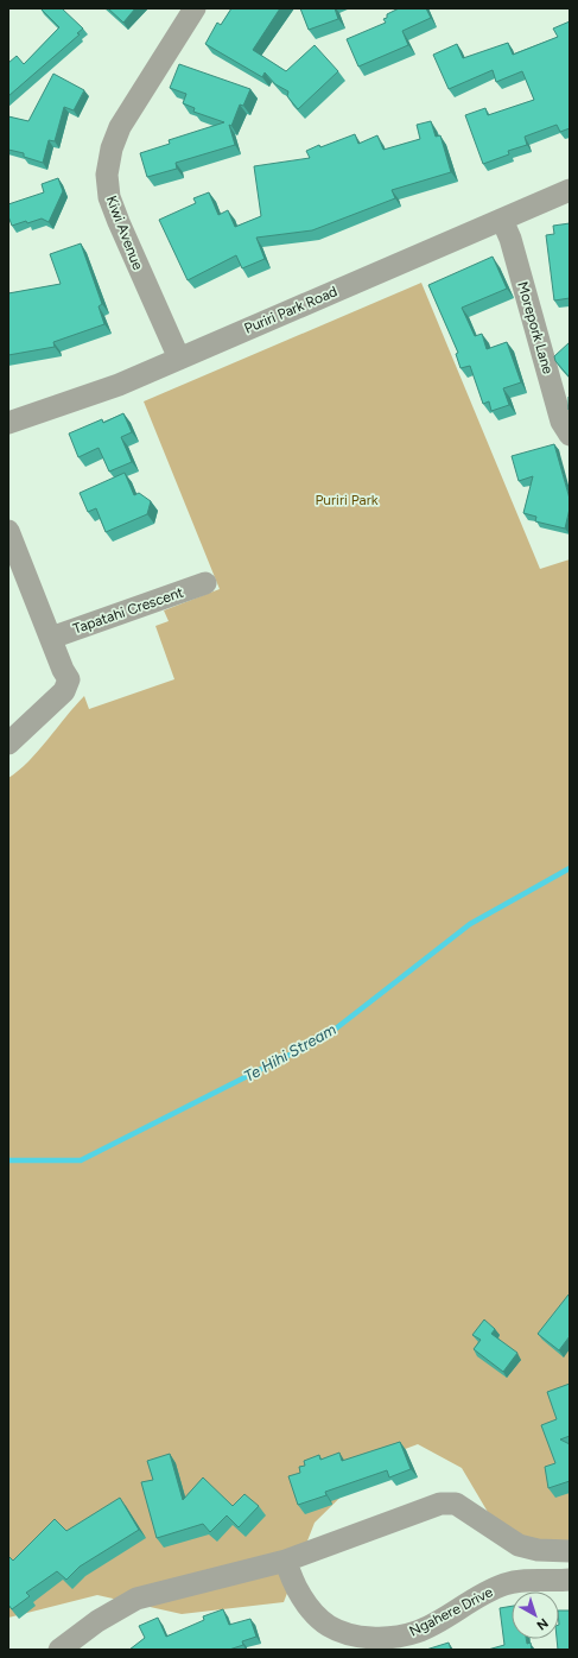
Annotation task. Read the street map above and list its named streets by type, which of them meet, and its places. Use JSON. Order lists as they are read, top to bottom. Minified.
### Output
{"streets":{"street":["Kiwi Avenue","Puriri Park Road","Morepork Lane","Tapatahi Crescent","Ngahere Drive"]},"crossings":[["Kiwi Avenue","Puriri Park Road"],["Puriri Park Road","Morepork Lane"]],"water":["Te Hihi Stream"],"parks":["Puriri Park"],"north":"bottom right"}
